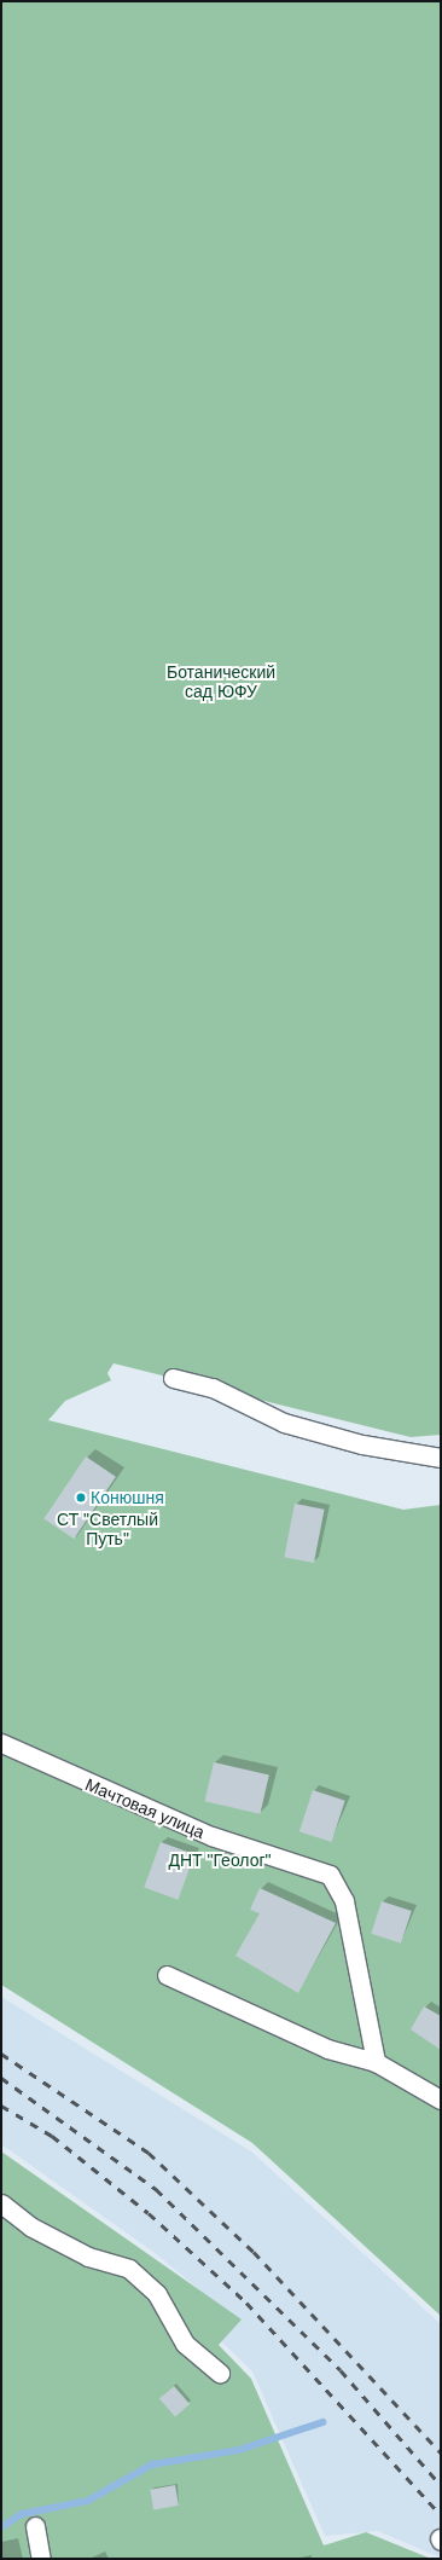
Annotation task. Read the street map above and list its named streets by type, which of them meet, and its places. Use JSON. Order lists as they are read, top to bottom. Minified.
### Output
{"streets":{"street":["Мачтовая улица"]},"parks":["Ботанический сад ЮФУ","СТ \"Светлый Путь\"","ДНТ \"Геолог\""],"places":["Конюшня"]}
